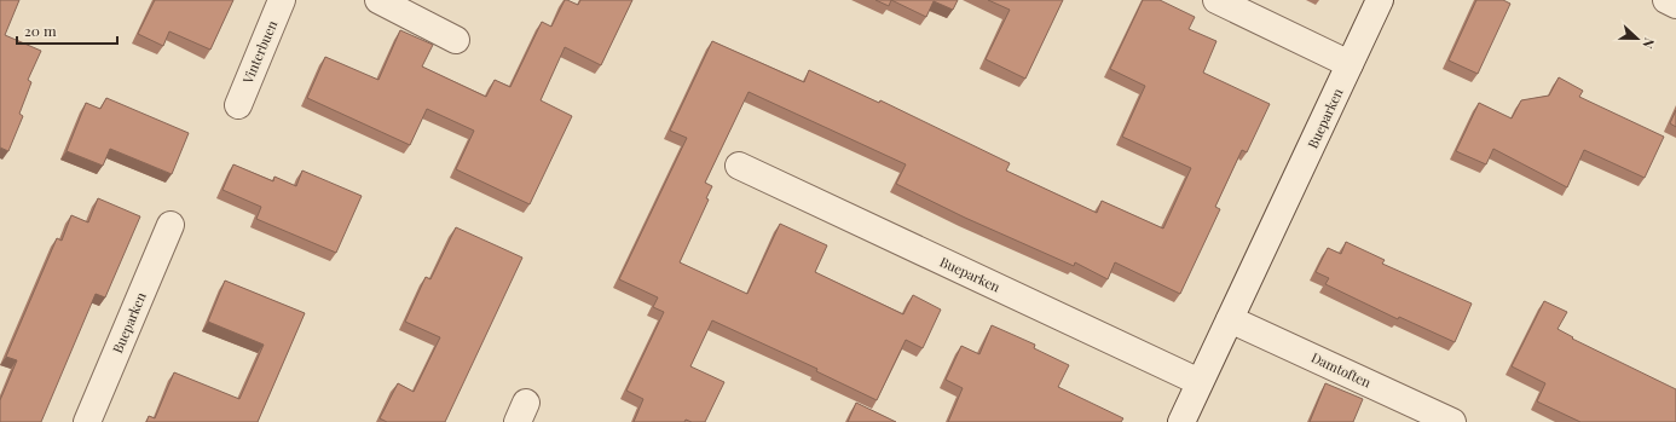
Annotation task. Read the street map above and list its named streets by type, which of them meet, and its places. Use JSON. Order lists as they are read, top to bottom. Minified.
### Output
{"streets":{"street":["Vinterbuen","Bueparken","Damtoften"]},"crossings":[["Bueparken","Damtoften"]],"scale_bar":"20 m","north":"right"}
